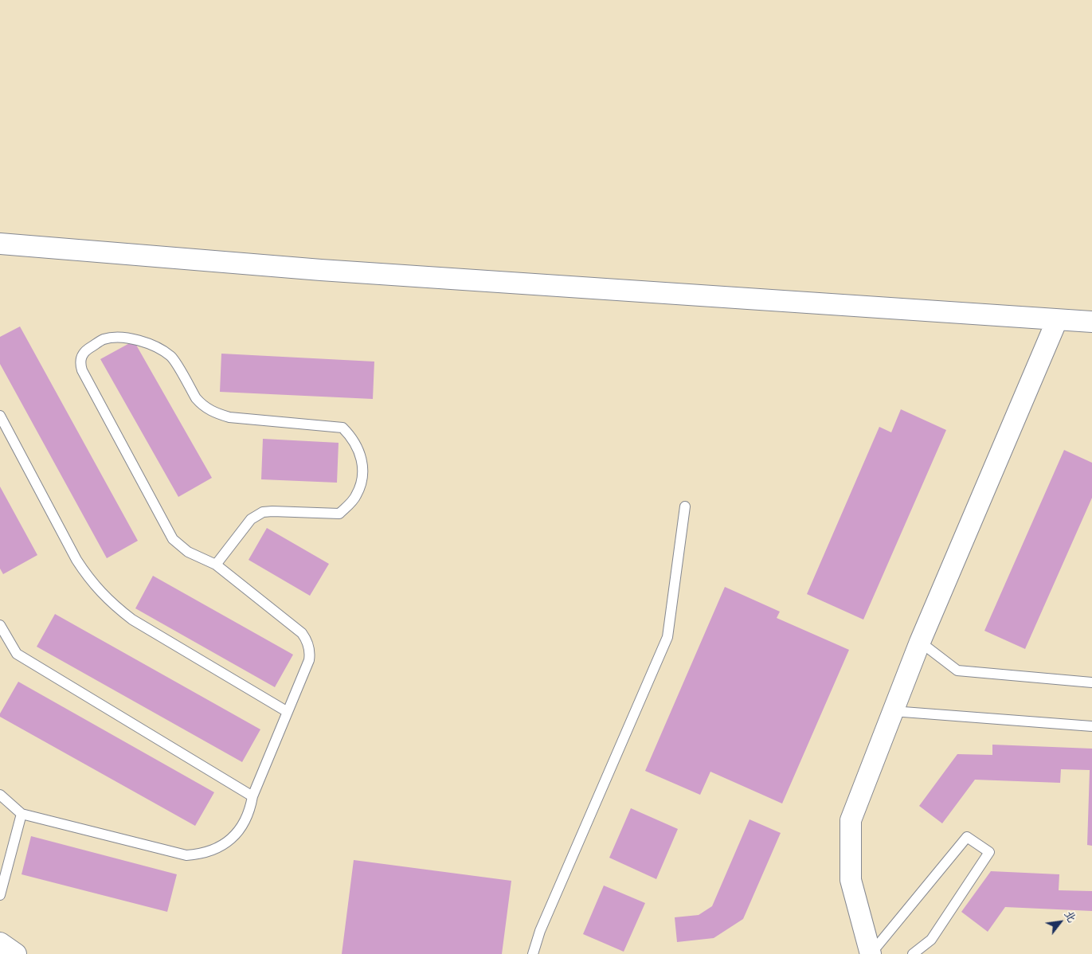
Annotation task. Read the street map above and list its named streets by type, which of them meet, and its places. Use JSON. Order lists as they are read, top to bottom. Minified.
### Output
{"north":"top right"}
